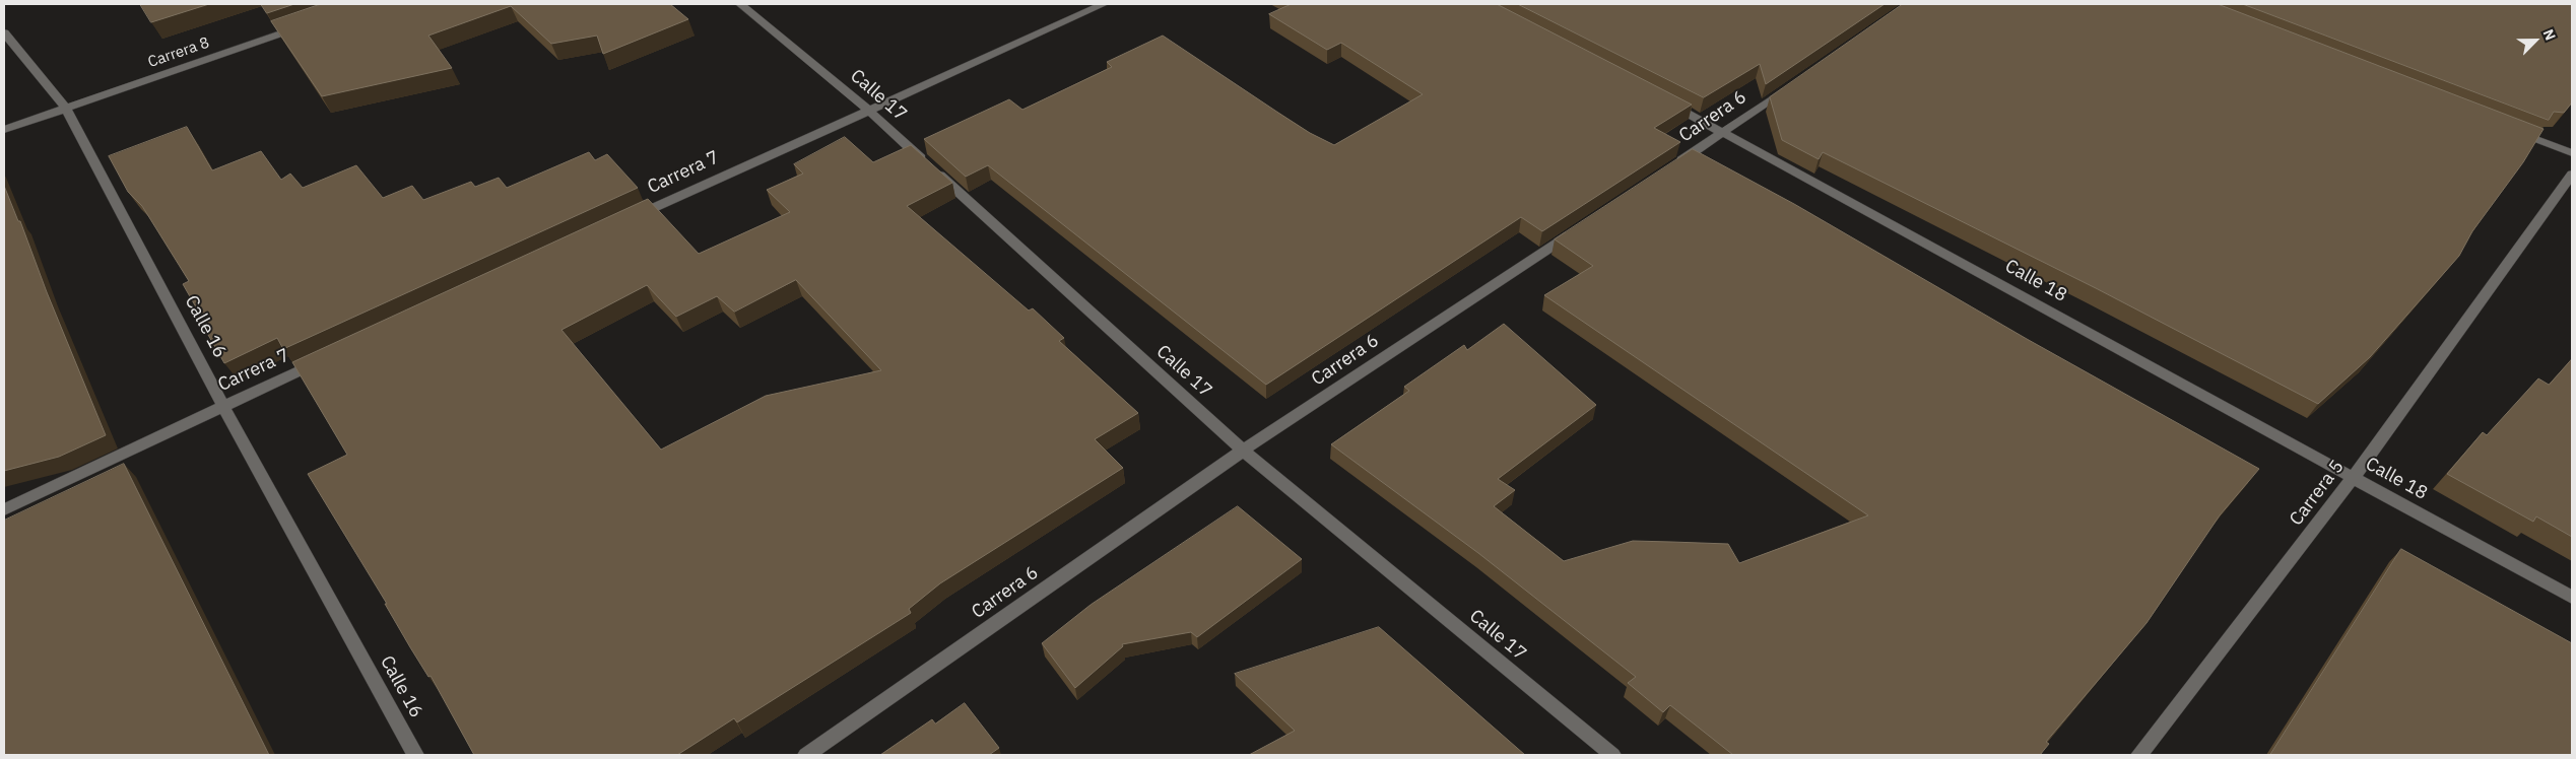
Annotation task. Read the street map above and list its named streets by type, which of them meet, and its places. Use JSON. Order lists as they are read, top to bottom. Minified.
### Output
{"streets":{"street":["Carrera 8","Calle 17","Carrera 6","Carrera 7","Calle 18","Calle 16","Carrera 5"]},"crossings":[["Carrera 8","Calle 16"],["Calle 17","Carrera 6"],["Calle 17","Carrera 7"],["Carrera 6","Calle 18"],["Carrera 7","Calle 16"],["Calle 18","Carrera 5"]],"north":"top right"}
